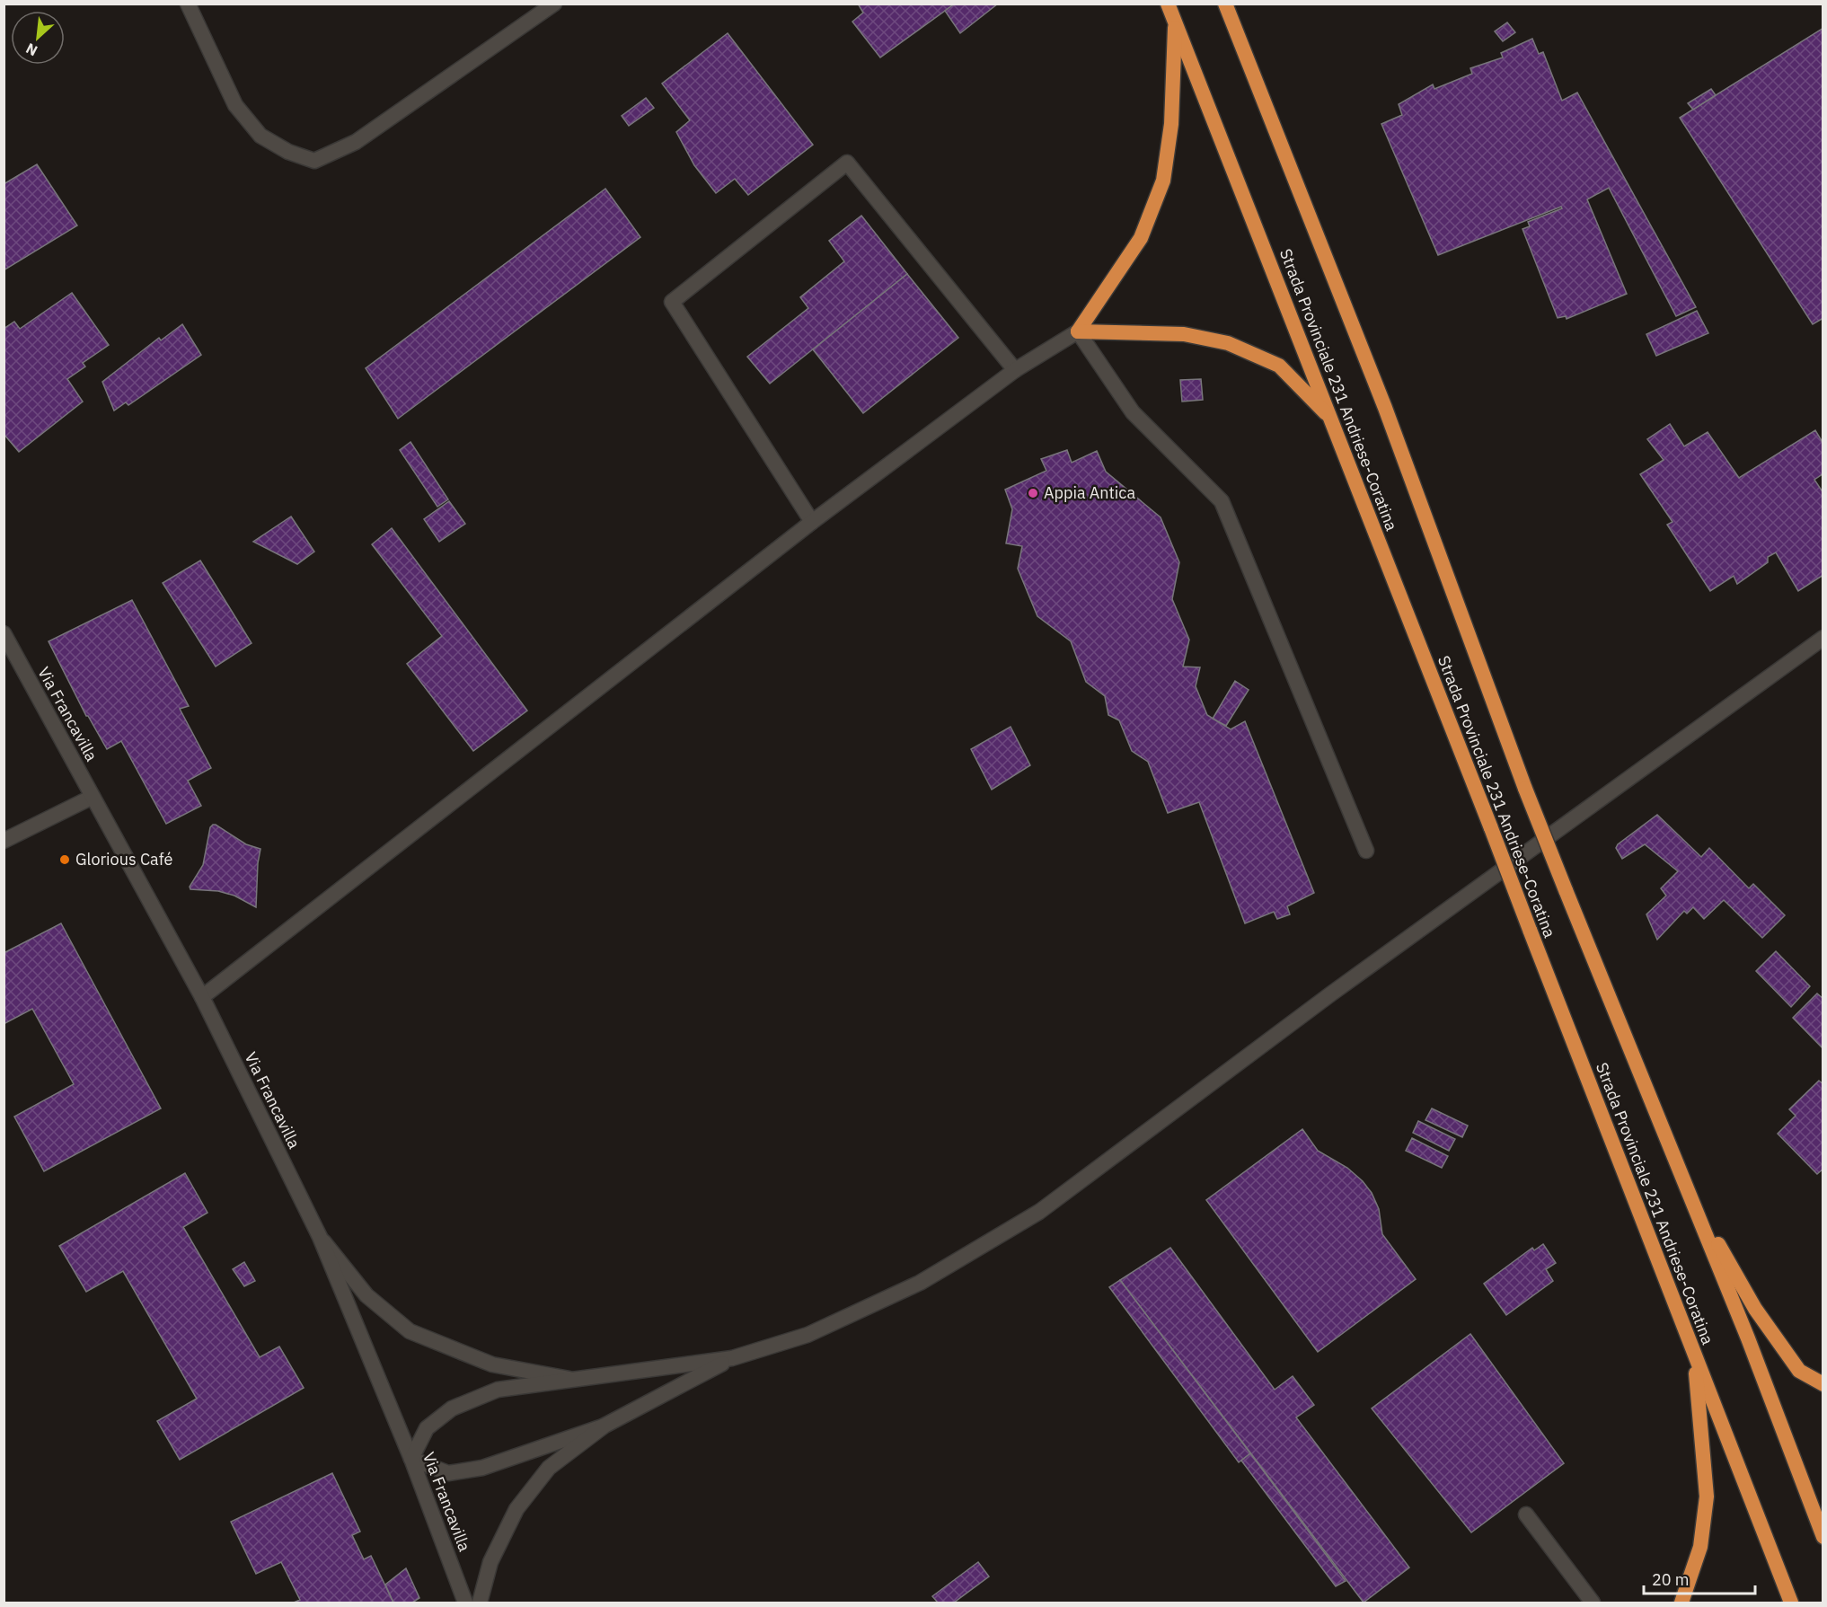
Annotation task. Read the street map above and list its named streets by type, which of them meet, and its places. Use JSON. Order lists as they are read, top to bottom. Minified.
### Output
{"streets":{"highway":["Strada Provinciale 231 Andriese-Coratina"],"street":["Via Francavilla"]},"places":["Appia Antica","Glorious Café"],"scale_bar":"20 m","north":"bottom left"}
